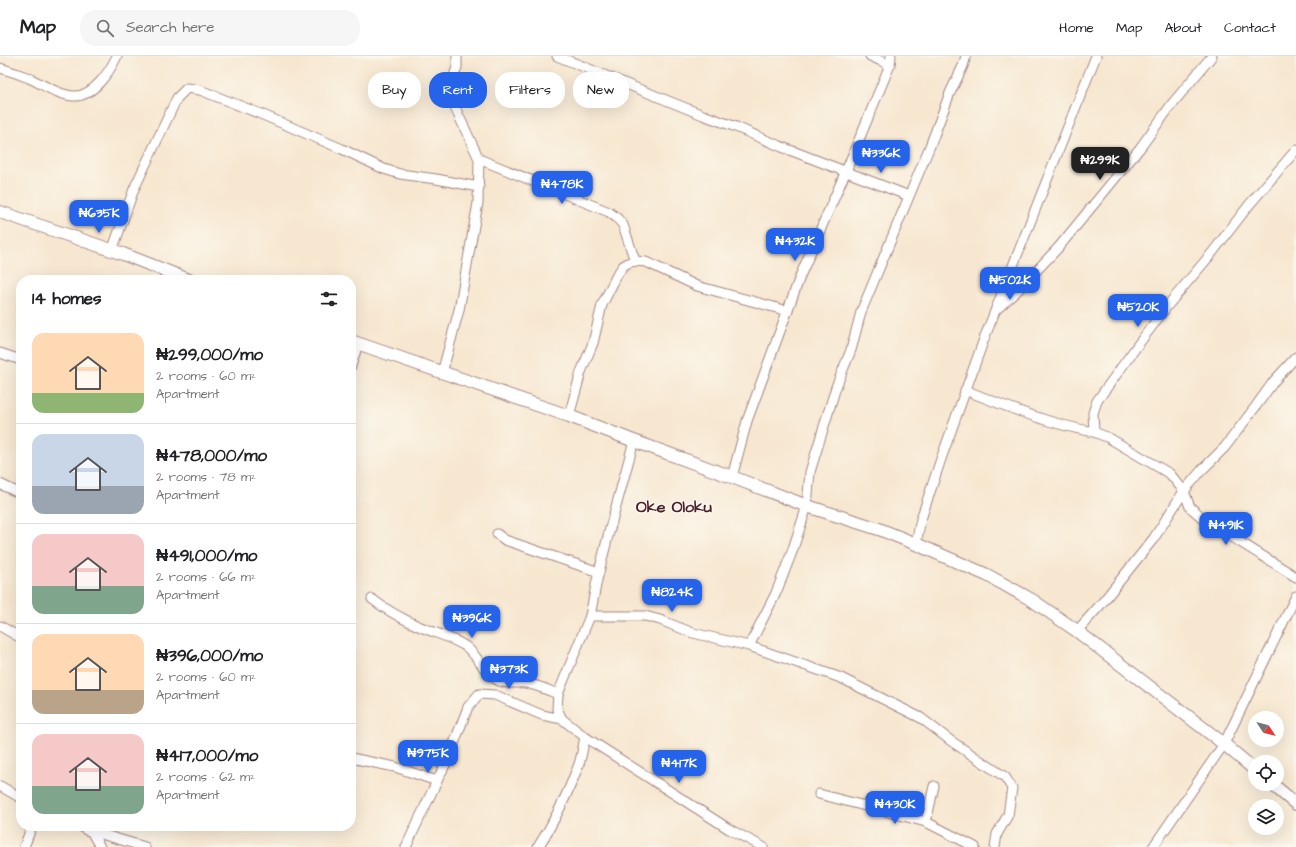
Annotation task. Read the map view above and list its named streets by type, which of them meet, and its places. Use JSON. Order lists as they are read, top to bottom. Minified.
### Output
{"districts":["Oke Oloku"],"north":"bottom right","page":{"header":"Map","search":"Search here","nav":["Home","Map","About","Contact"],"chip":["Buy","Rent","Filters","New"],"price":["₦336K","₦299K","₦478K","₦635K","₦432K","₦502K","₦520K","₦491K","₦824K","₦396K","₦373K","₦975K","₦417K","₦430K"],"heading":"14 homes","list":[{"name":"₦299,000/mo","note":"2 rooms · 60 m² · Apartment"},{"name":"₦478,000/mo","note":"2 rooms · 78 m² · Apartment"},{"name":"₦491,000/mo","note":"2 rooms · 66 m² · Apartment"},{"name":"₦396,000/mo","note":"2 rooms · 60 m² · Apartment"},{"name":"₦417,000/mo","note":"2 rooms · 62 m² · Apartment"}]}}
